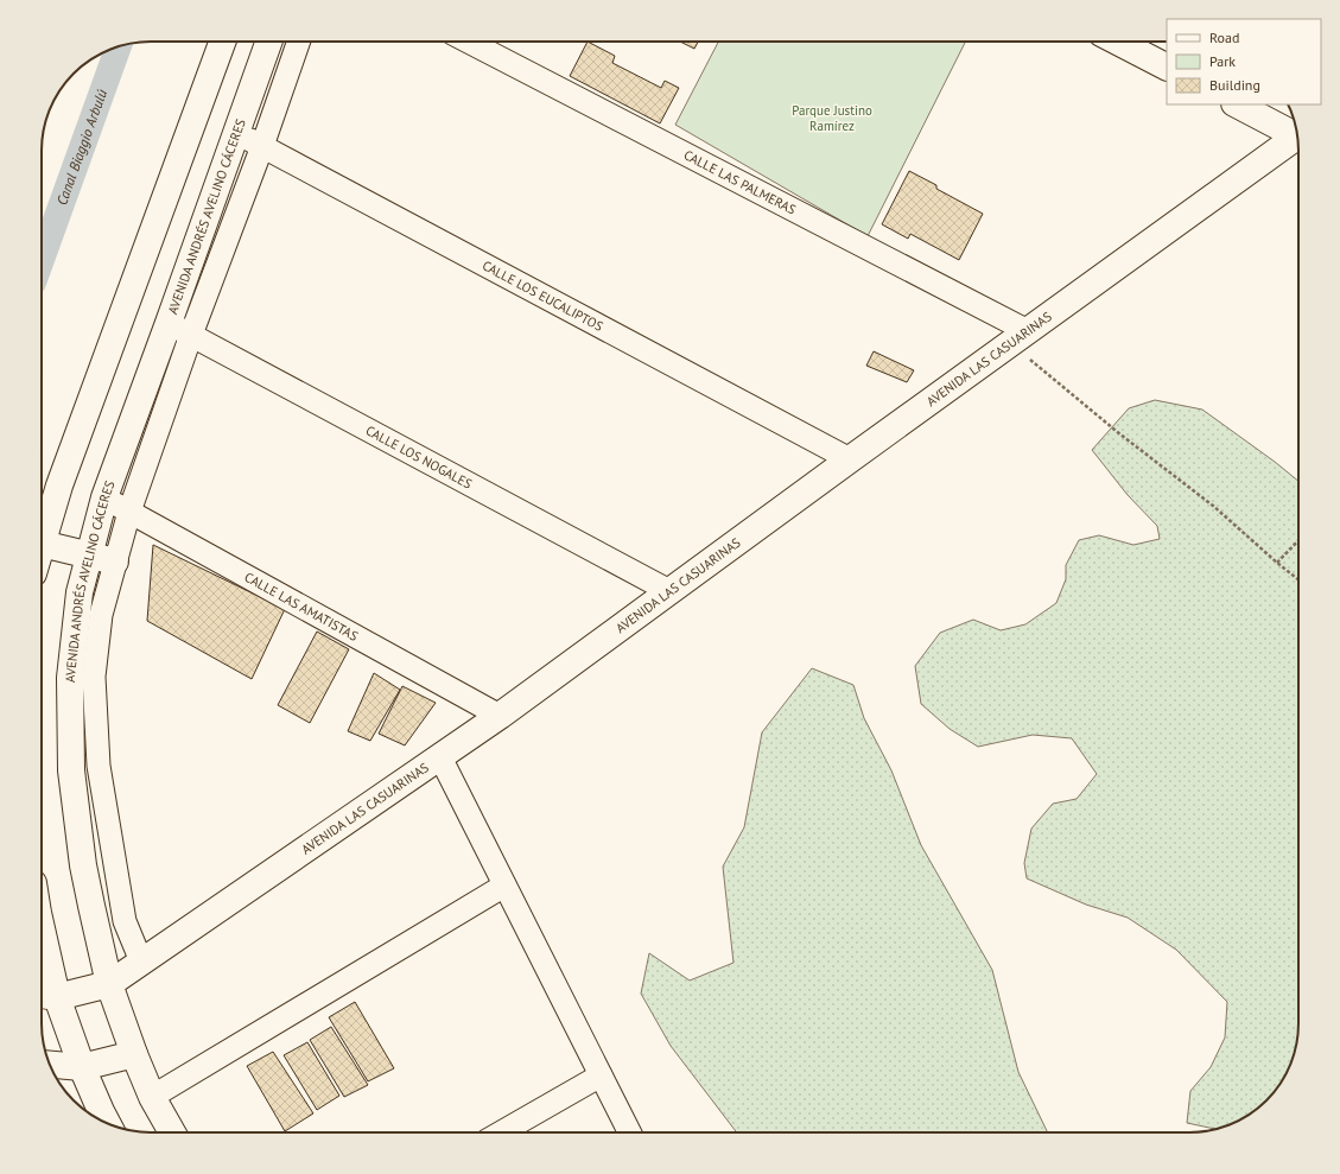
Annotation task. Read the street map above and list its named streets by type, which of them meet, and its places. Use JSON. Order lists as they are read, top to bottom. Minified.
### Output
{"streets":{"main road":["AVENIDA ANDRÉS AVELINO CÁCERES","AVENIDA LAS CASUARINAS"],"street":["CALLE LAS PALMERAS","CALLE LOS EUCALIPTOS","CALLE LOS NOGALES","CALLE LAS AMATISTAS"]},"crossings":[["CALLE LAS PALMERAS","AVENIDA LAS CASUARINAS"],["AVENIDA ANDRÉS AVELINO CÁCERES","CALLE LOS EUCALIPTOS"],["AVENIDA ANDRÉS AVELINO CÁCERES","AVENIDA LAS CASUARINAS"],["AVENIDA ANDRÉS AVELINO CÁCERES","CALLE LOS NOGALES"],["AVENIDA ANDRÉS AVELINO CÁCERES","CALLE LAS AMATISTAS"],["CALLE LOS EUCALIPTOS","AVENIDA LAS CASUARINAS"],["AVENIDA LAS CASUARINAS","CALLE LOS NOGALES"],["AVENIDA LAS CASUARINAS","CALLE LAS AMATISTAS"]],"water":["Canal Biaggio Arbulú"],"parks":["Parque Justino Ramírez"],"legend":["Road","Park","Building"]}
